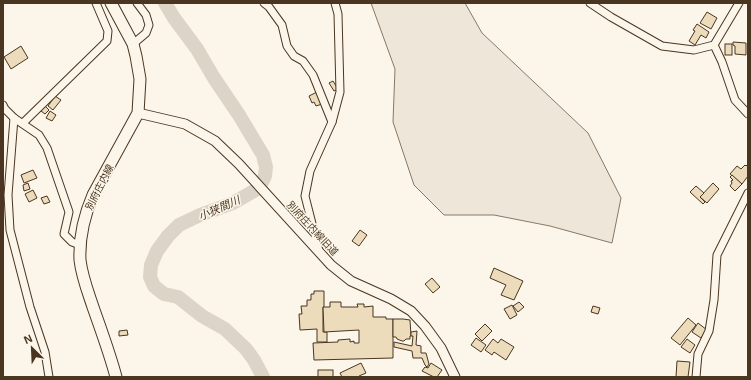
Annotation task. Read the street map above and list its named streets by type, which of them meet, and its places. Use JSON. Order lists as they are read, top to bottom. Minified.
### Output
{"streets":{"main road":["別府庄内線"],"street":["別府庄内線旧道"]},"crossings":[["別府庄内線","別府庄内線旧道"]],"water":["小狭間川"],"north":"top left"}
